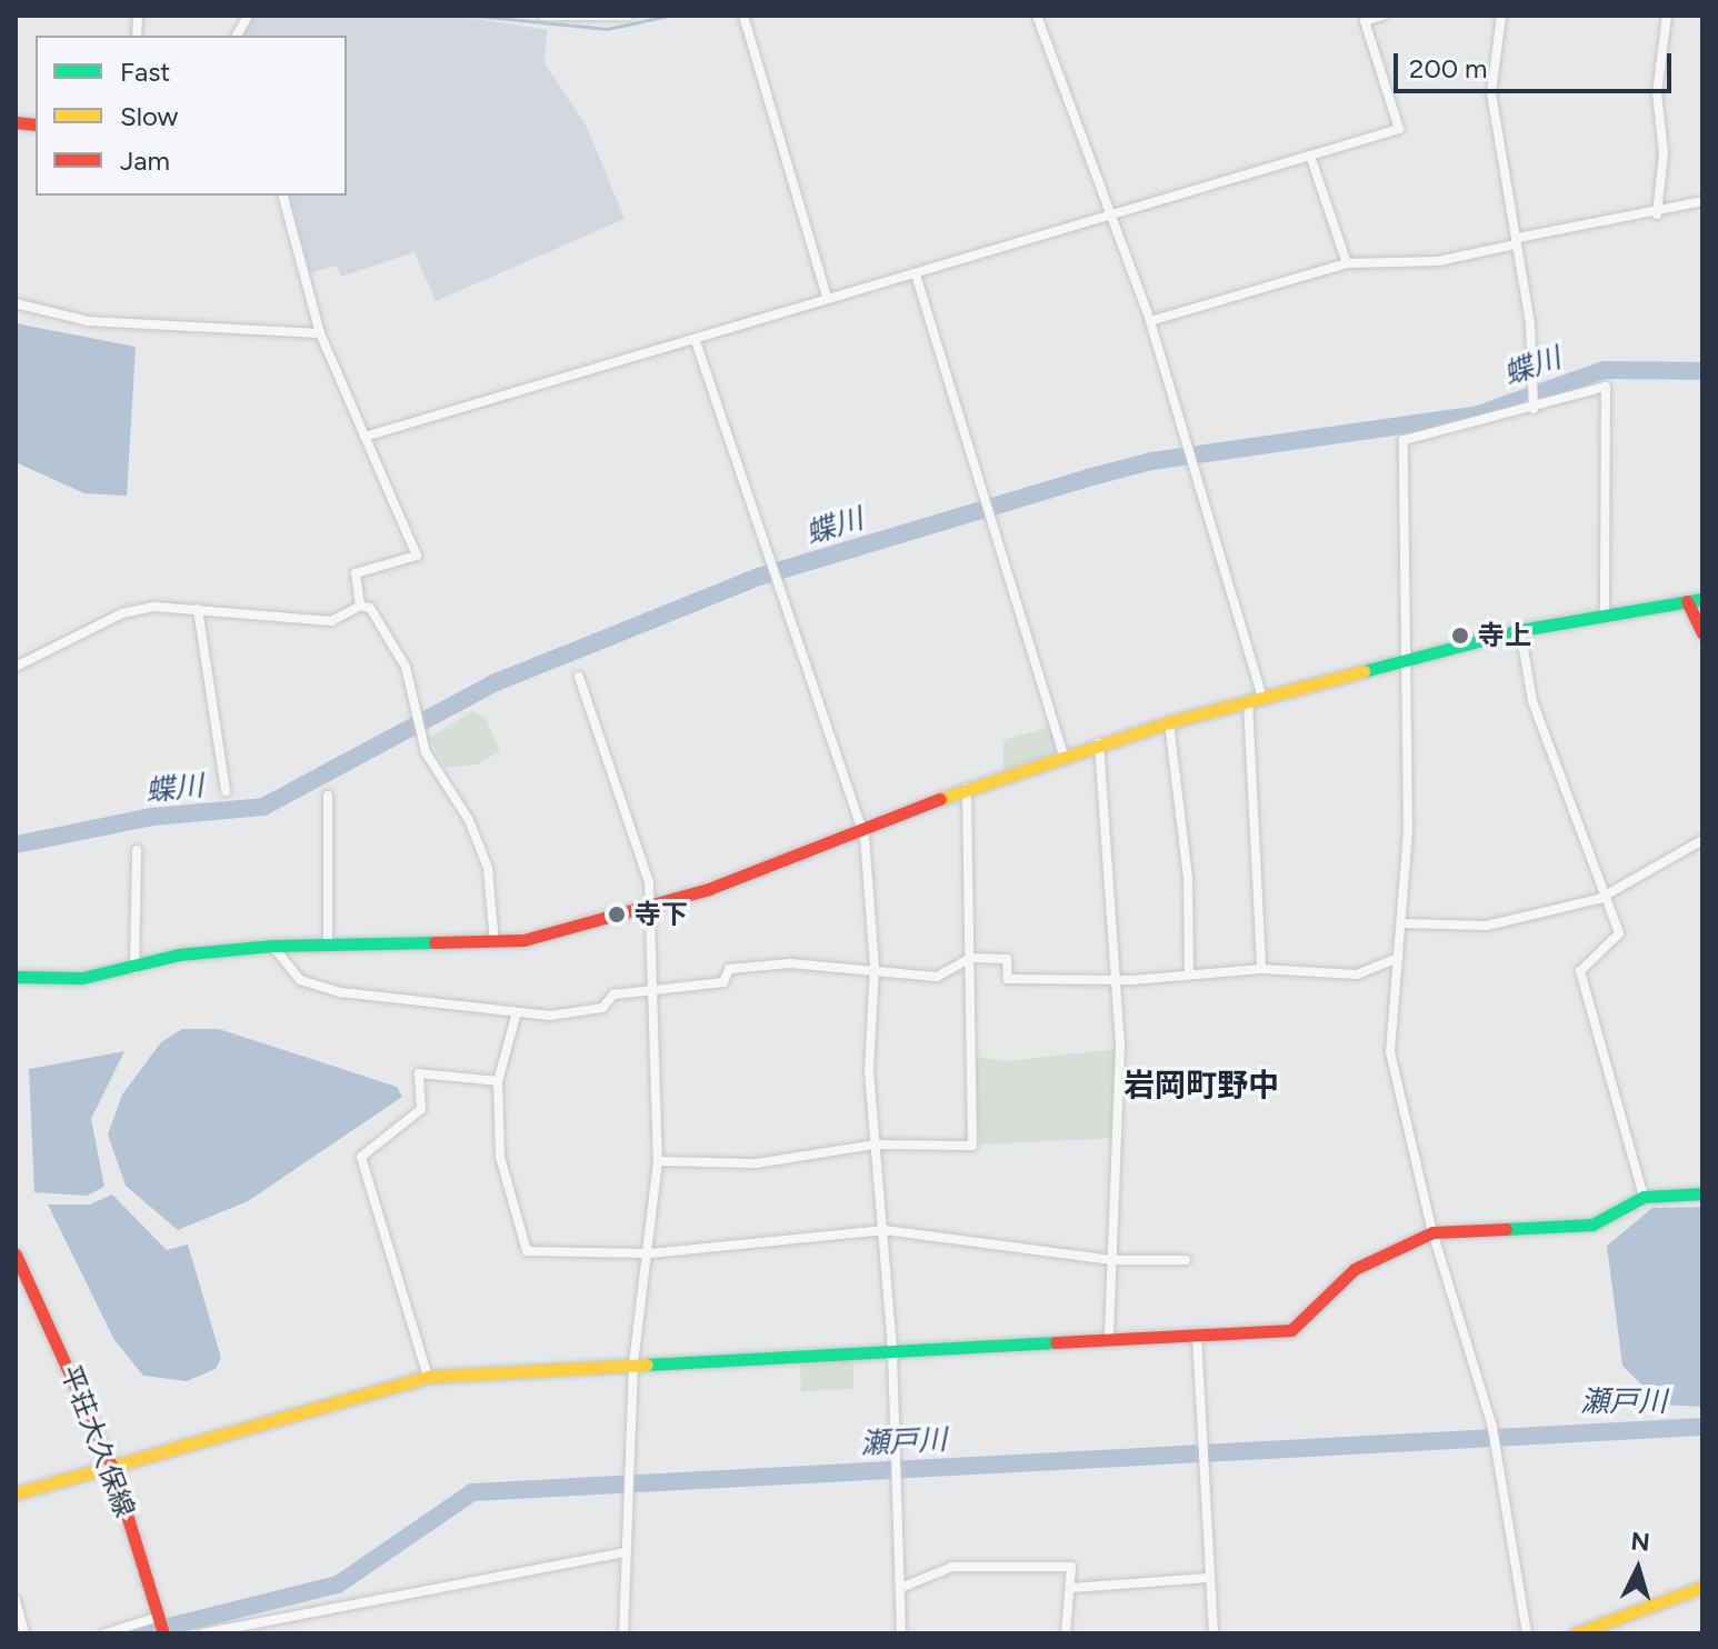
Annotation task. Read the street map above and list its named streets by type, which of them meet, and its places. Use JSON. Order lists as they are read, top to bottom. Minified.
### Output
{"streets":{"street":["平荘大久保線"]},"districts":["岩岡町野中"],"water":["蝶川","瀬戸川"],"places":["寺上","寺下"],"legend":["Fast","Slow","Jam"],"scale_bar":"200 m","north":"top"}
